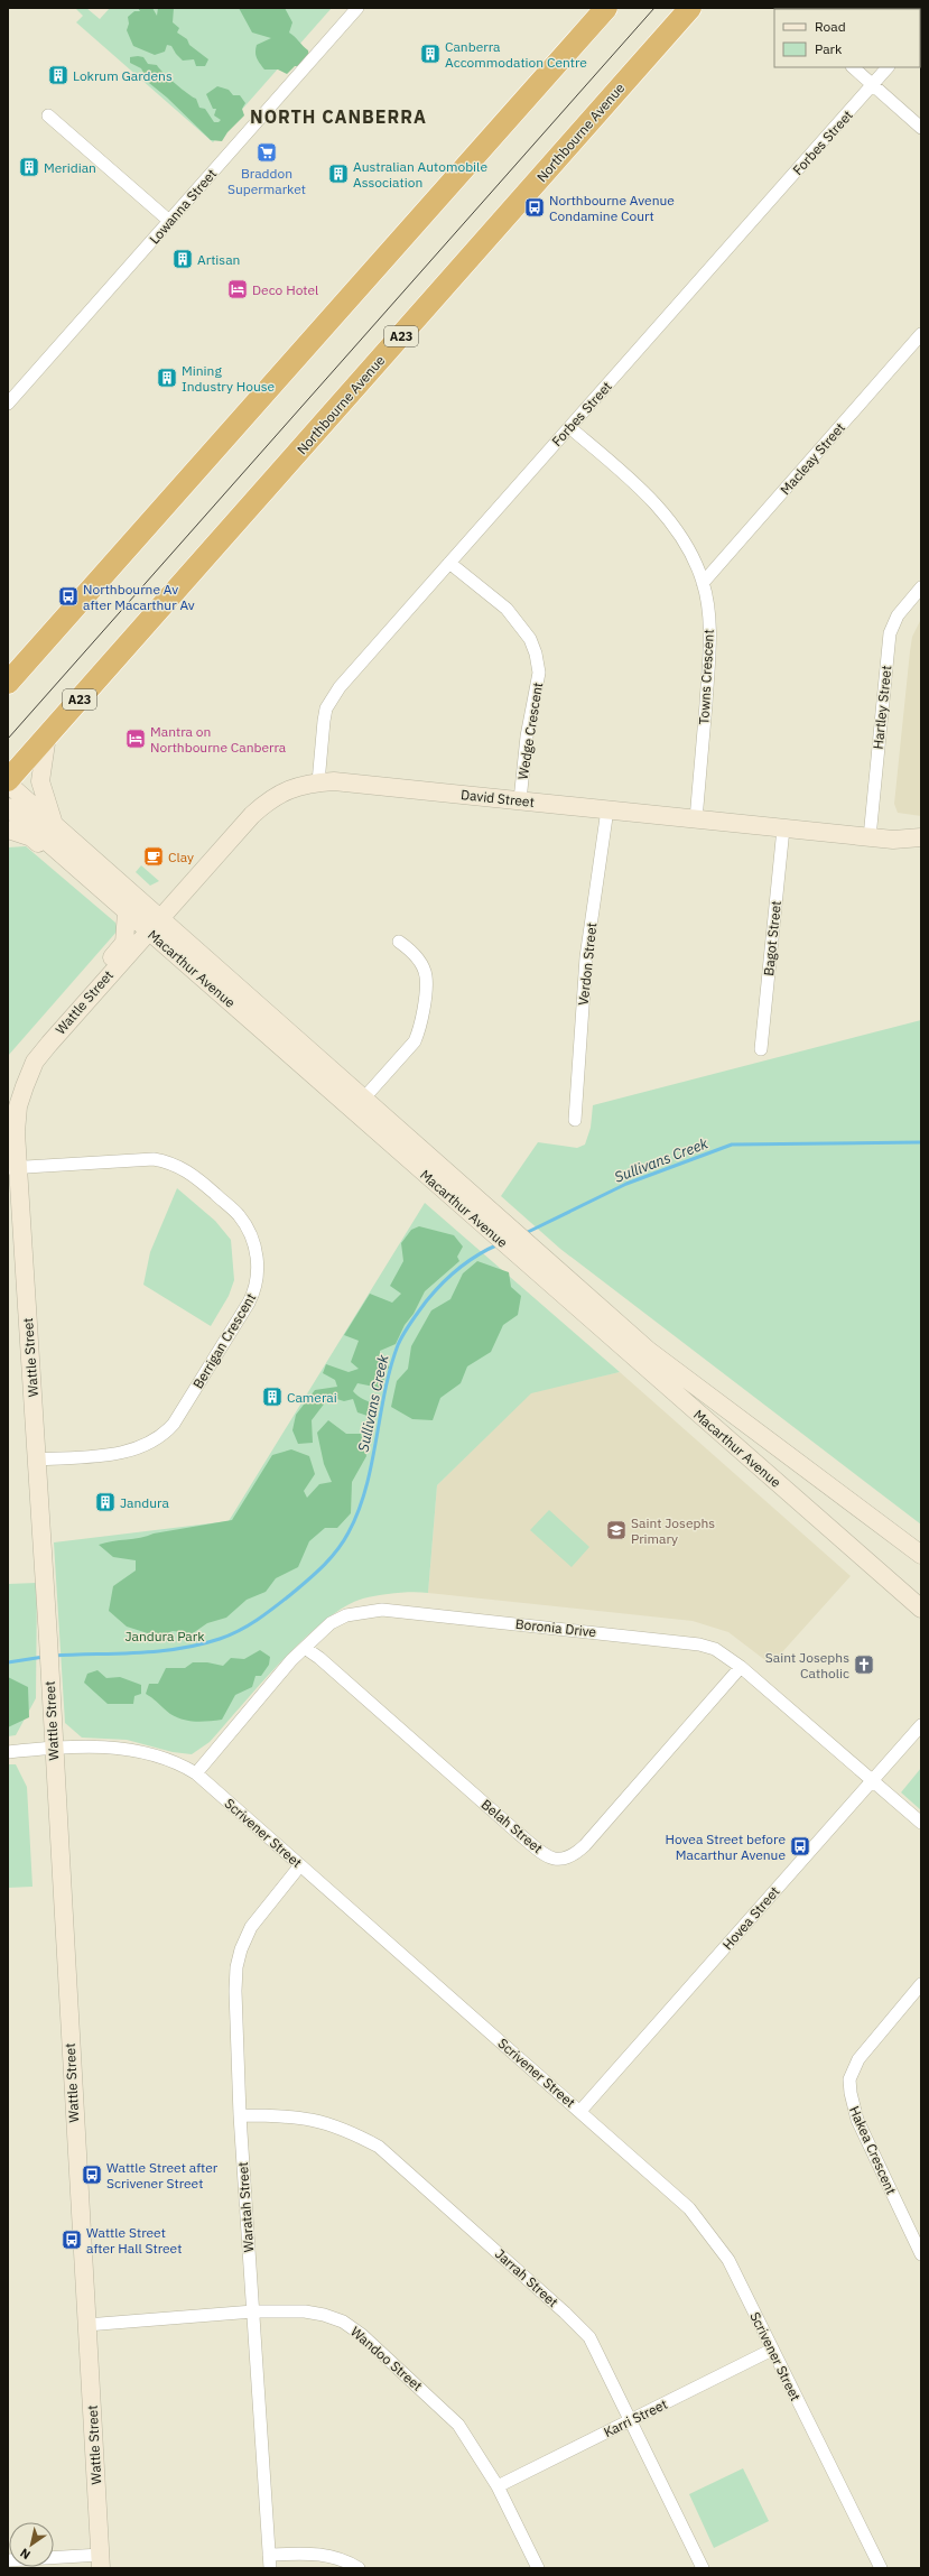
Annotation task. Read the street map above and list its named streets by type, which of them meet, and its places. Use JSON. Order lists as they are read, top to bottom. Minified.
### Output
{"streets":{"highway":["Northbourne Avenue","A23"],"street":["Forbes Street","Lowanna Street","Macleay Street","Towns Crescent","Hartley Street","Wedge Crescent","David Street","Bagot Street","Verdon Street","Macarthur Avenue","Wattle Street","Berrigan Crescent","Boronia Drive","Belah Street","Scrivener Street","Hovea Street","Hakea Crescent","Waratah Street","Jarrah Street","Wandoo Street","Karri Street"]},"crossings":[["Northbourne Avenue","Macarthur Avenue"],["Forbes Street","Towns Crescent"],["Forbes Street","Wedge Crescent"],["Forbes Street","David Street"],["Macleay Street","Towns Crescent"],["Towns Crescent","David Street"],["Hartley Street","David Street"],["Wedge Crescent","David Street"],["David Street","Bagot Street"],["David Street","Verdon Street"],["David Street","Macarthur Avenue"],["David Street","Wattle Street"],["Macarthur Avenue","Wattle Street"],["Wattle Street","Berrigan Crescent"],["Wattle Street","Scrivener Street"],["Wattle Street","Wandoo Street"],["Boronia Drive","Belah Street"],["Boronia Drive","Scrivener Street"],["Boronia Drive","Hovea Street"],["Scrivener Street","Hovea Street"],["Scrivener Street","Waratah Street"],["Scrivener Street","Karri Street"],["Waratah Street","Jarrah Street"],["Waratah Street","Wandoo Street"],["Jarrah Street","Karri Street"],["Wandoo Street","Karri Street"]],"districts":["NORTH CANBERRA"],"water":["Sullivans Creek"],"parks":["Jandura Park"],"places":{"building":["Canberra Accommodation Centre","Lokrum Gardens","Meridian","Australian Automobile Association","Artisan","Mining Industry House","Camerai","Jandura"],"supermarket":["Braddon Supermarket"],"bus stop":["Northbourne Avenue Condamine Court","Northbourne Av after Macarthur Av","Hovea Street before Macarthur Avenue","Wattle Street after Scrivener Street","Wattle Street after Hall Street"],"hotel":["Deco Hotel","Mantra on Northbourne Canberra"],"cafe":["Clay"],"school or university":["Saint Josephs Primary"],"church":["Saint Josephs Catholic"]},"legend":["Road","Park"],"north":"bottom left"}
